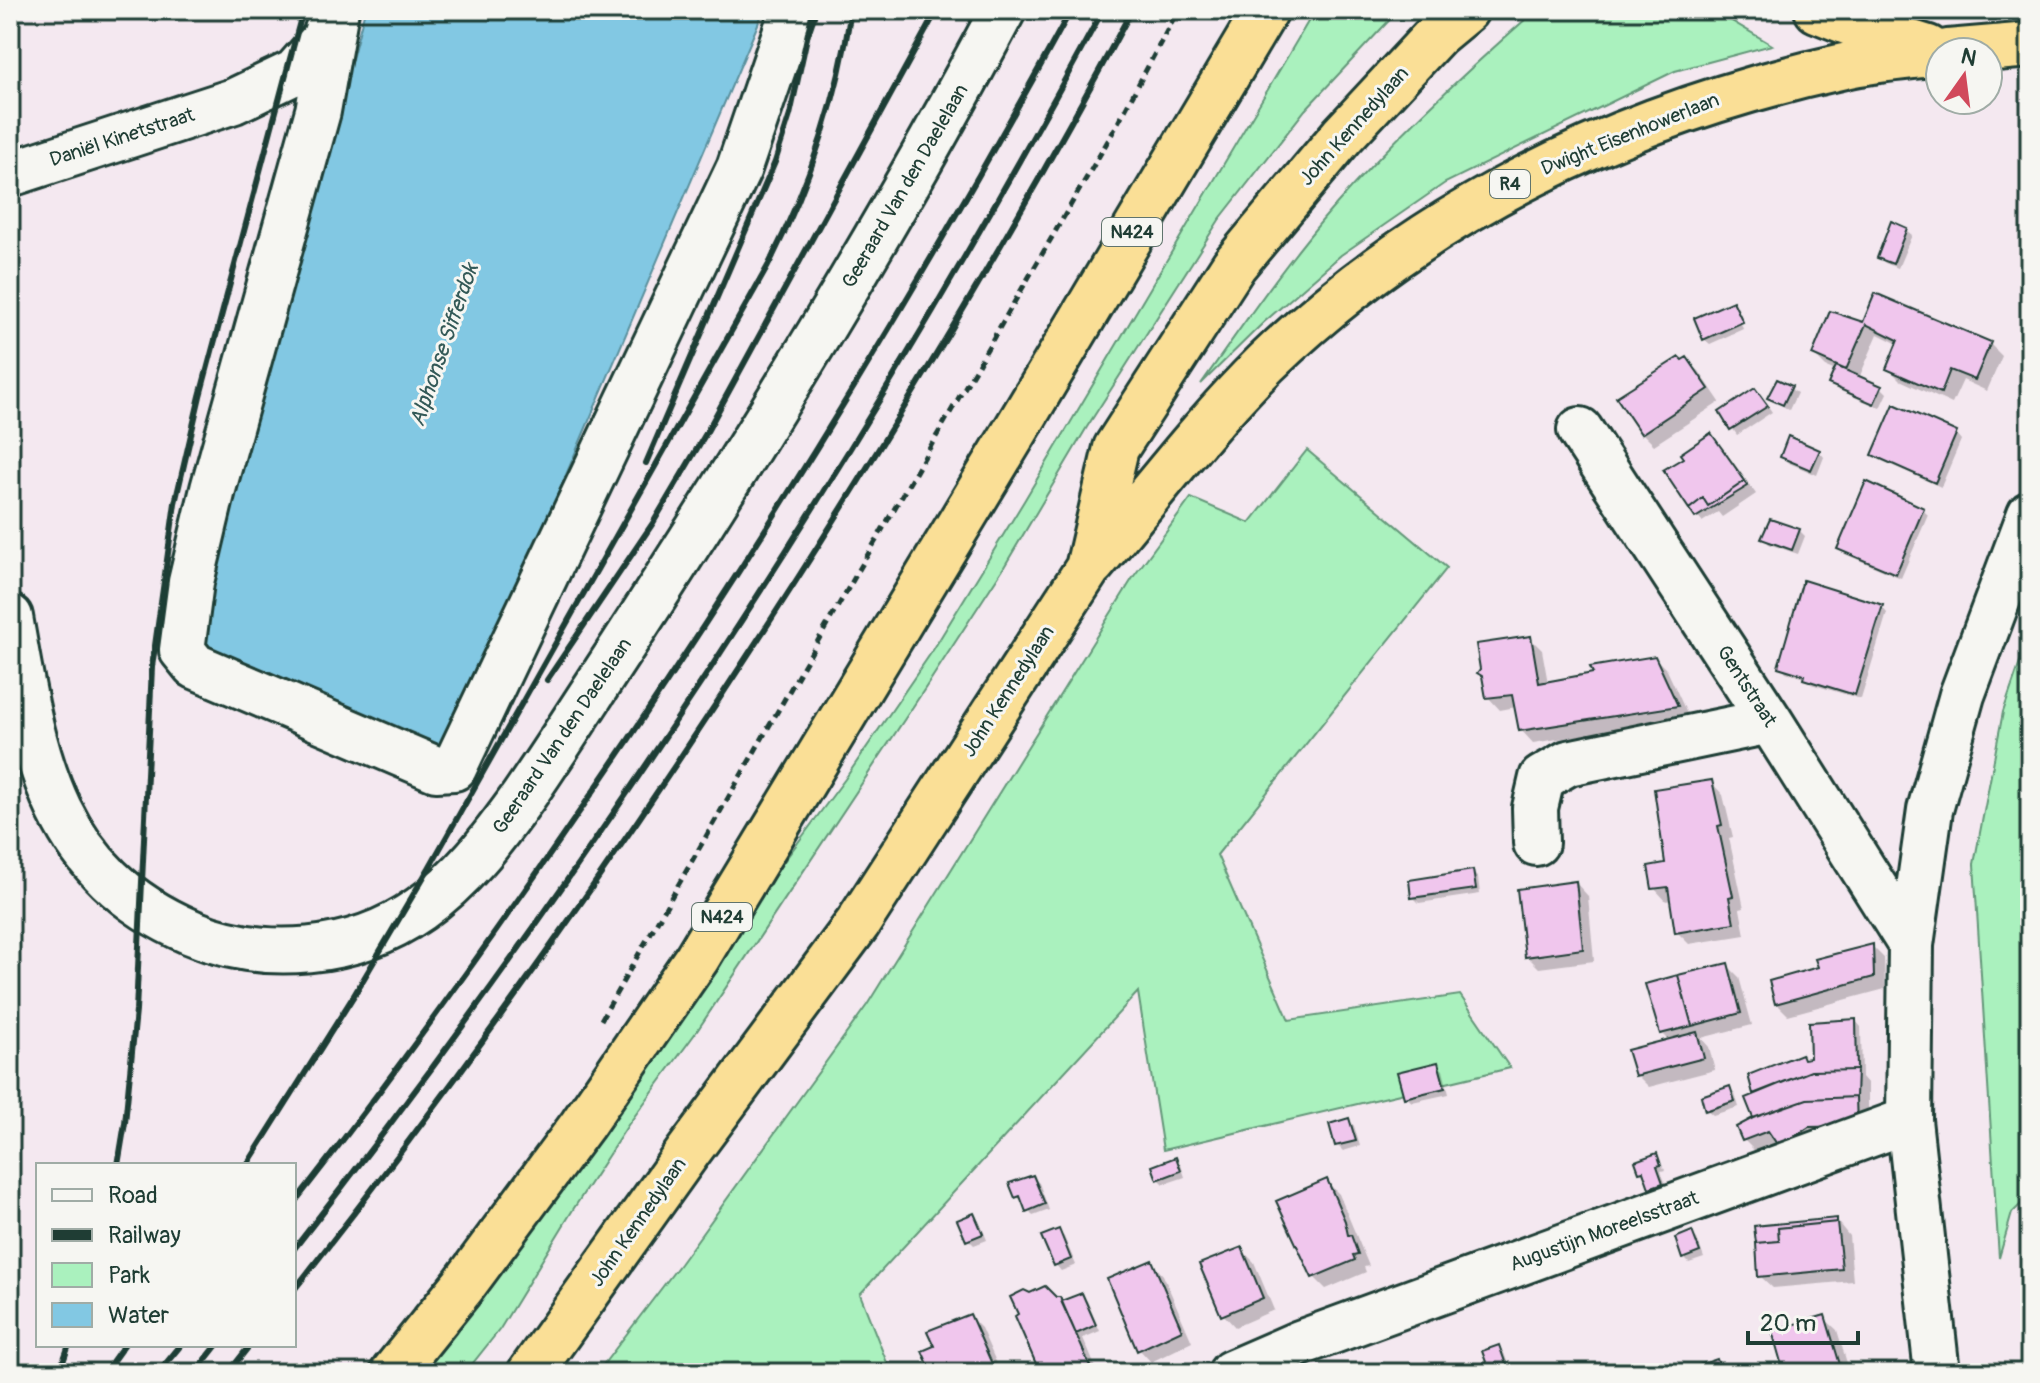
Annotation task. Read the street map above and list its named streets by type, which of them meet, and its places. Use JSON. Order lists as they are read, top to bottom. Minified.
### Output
{"streets":{"highway":["John Kennedylaan","Dwight Eisenhowerlaan","R4","N424"],"street":["Daniël Kinetstraat","Geeraard Van den Daelelaan","Gentstraat","Augustijn Moreelsstraat"]},"crossings":[["John Kennedylaan","Dwight Eisenhowerlaan"]],"water":["Alphonse Sifferdok"],"legend":["Road","Railway","Park","Water"],"scale_bar":"20 m","north":"top"}
